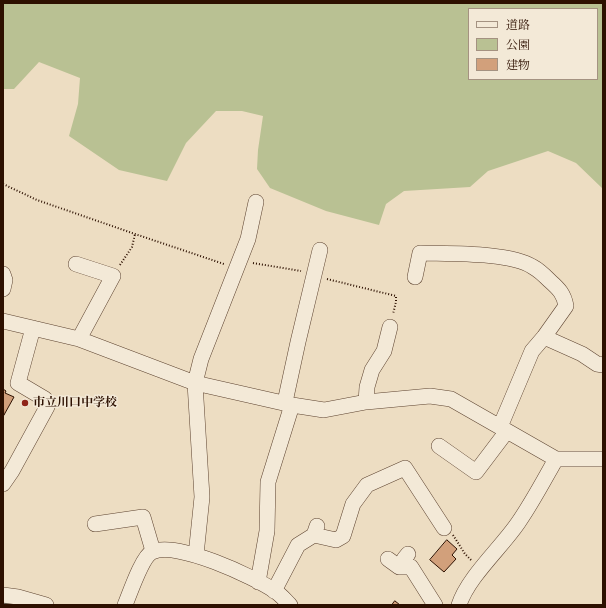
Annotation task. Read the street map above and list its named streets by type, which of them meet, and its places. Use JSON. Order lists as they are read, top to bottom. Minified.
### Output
{"places":["市立川口中学校"],"legend":["道路","公園","建物"]}
